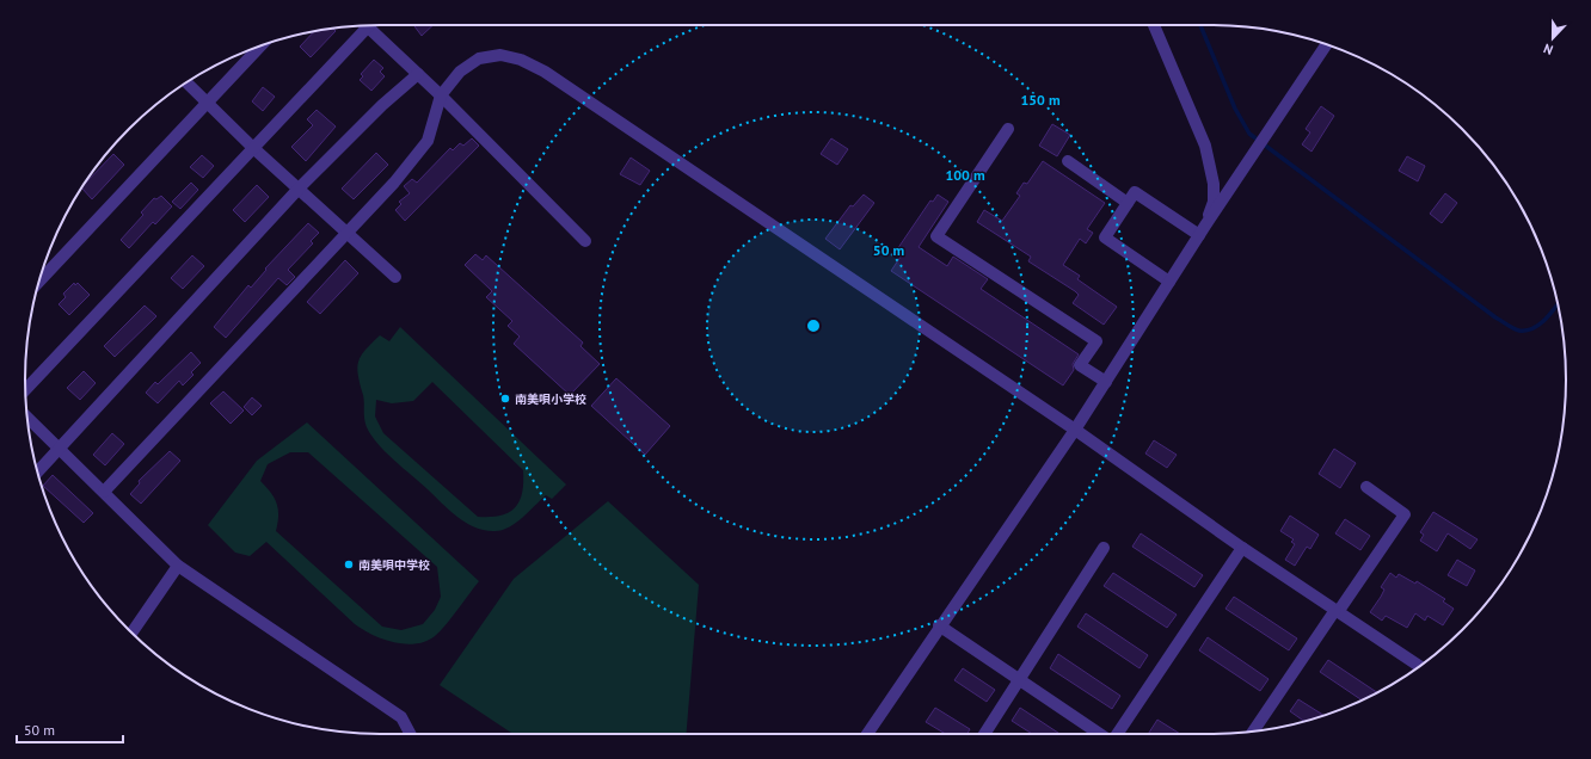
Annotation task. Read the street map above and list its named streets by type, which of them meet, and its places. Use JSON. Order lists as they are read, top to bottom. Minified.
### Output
{"places":["南美唄小学校","南美唄中学校"],"scale_bar":"50 m","north":"bottom","rings":["150 m","100 m","50 m"]}
